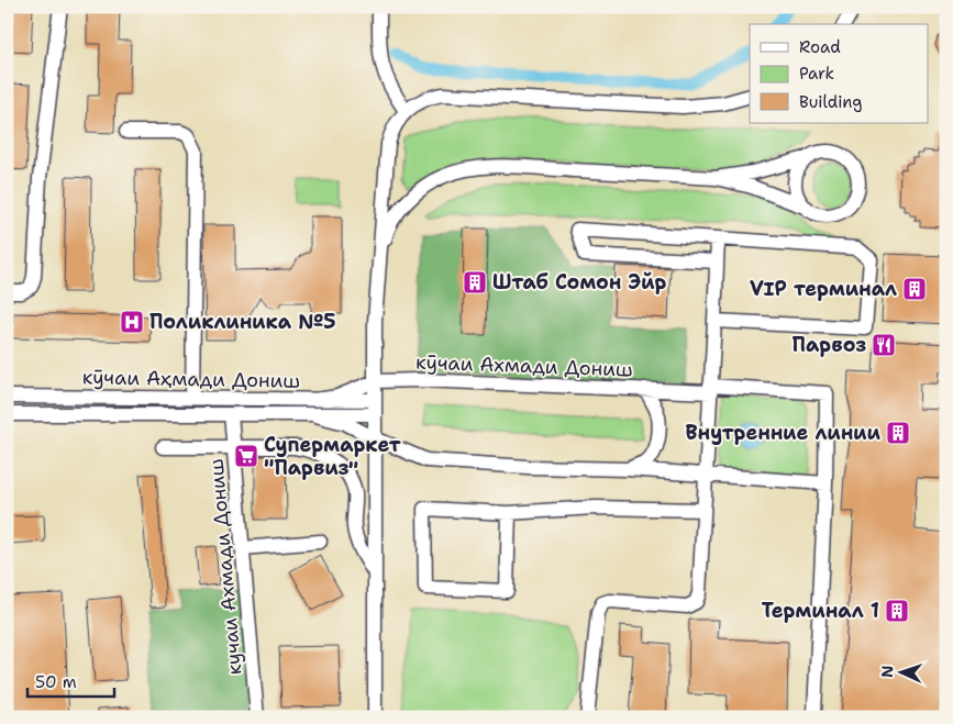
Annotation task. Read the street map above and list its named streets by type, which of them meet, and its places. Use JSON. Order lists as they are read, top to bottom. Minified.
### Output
{"streets":{"street":["кӯчаи Ахмади Дониш","кӯчаи Аҳмади Дониш","кучаи Ахмади Дониш"]},"places":{"building":["Штаб Сомон Эйр","VIP терминал","Внутренние линии","Терминал 1"],"hospital":["Поликлиника №5"],"restaurant":["Парвоз"],"supermarket":["Супермаркет \"Парвиз\""]},"legend":["Road","Park","Building"],"scale_bar":"50 m","north":"left"}
